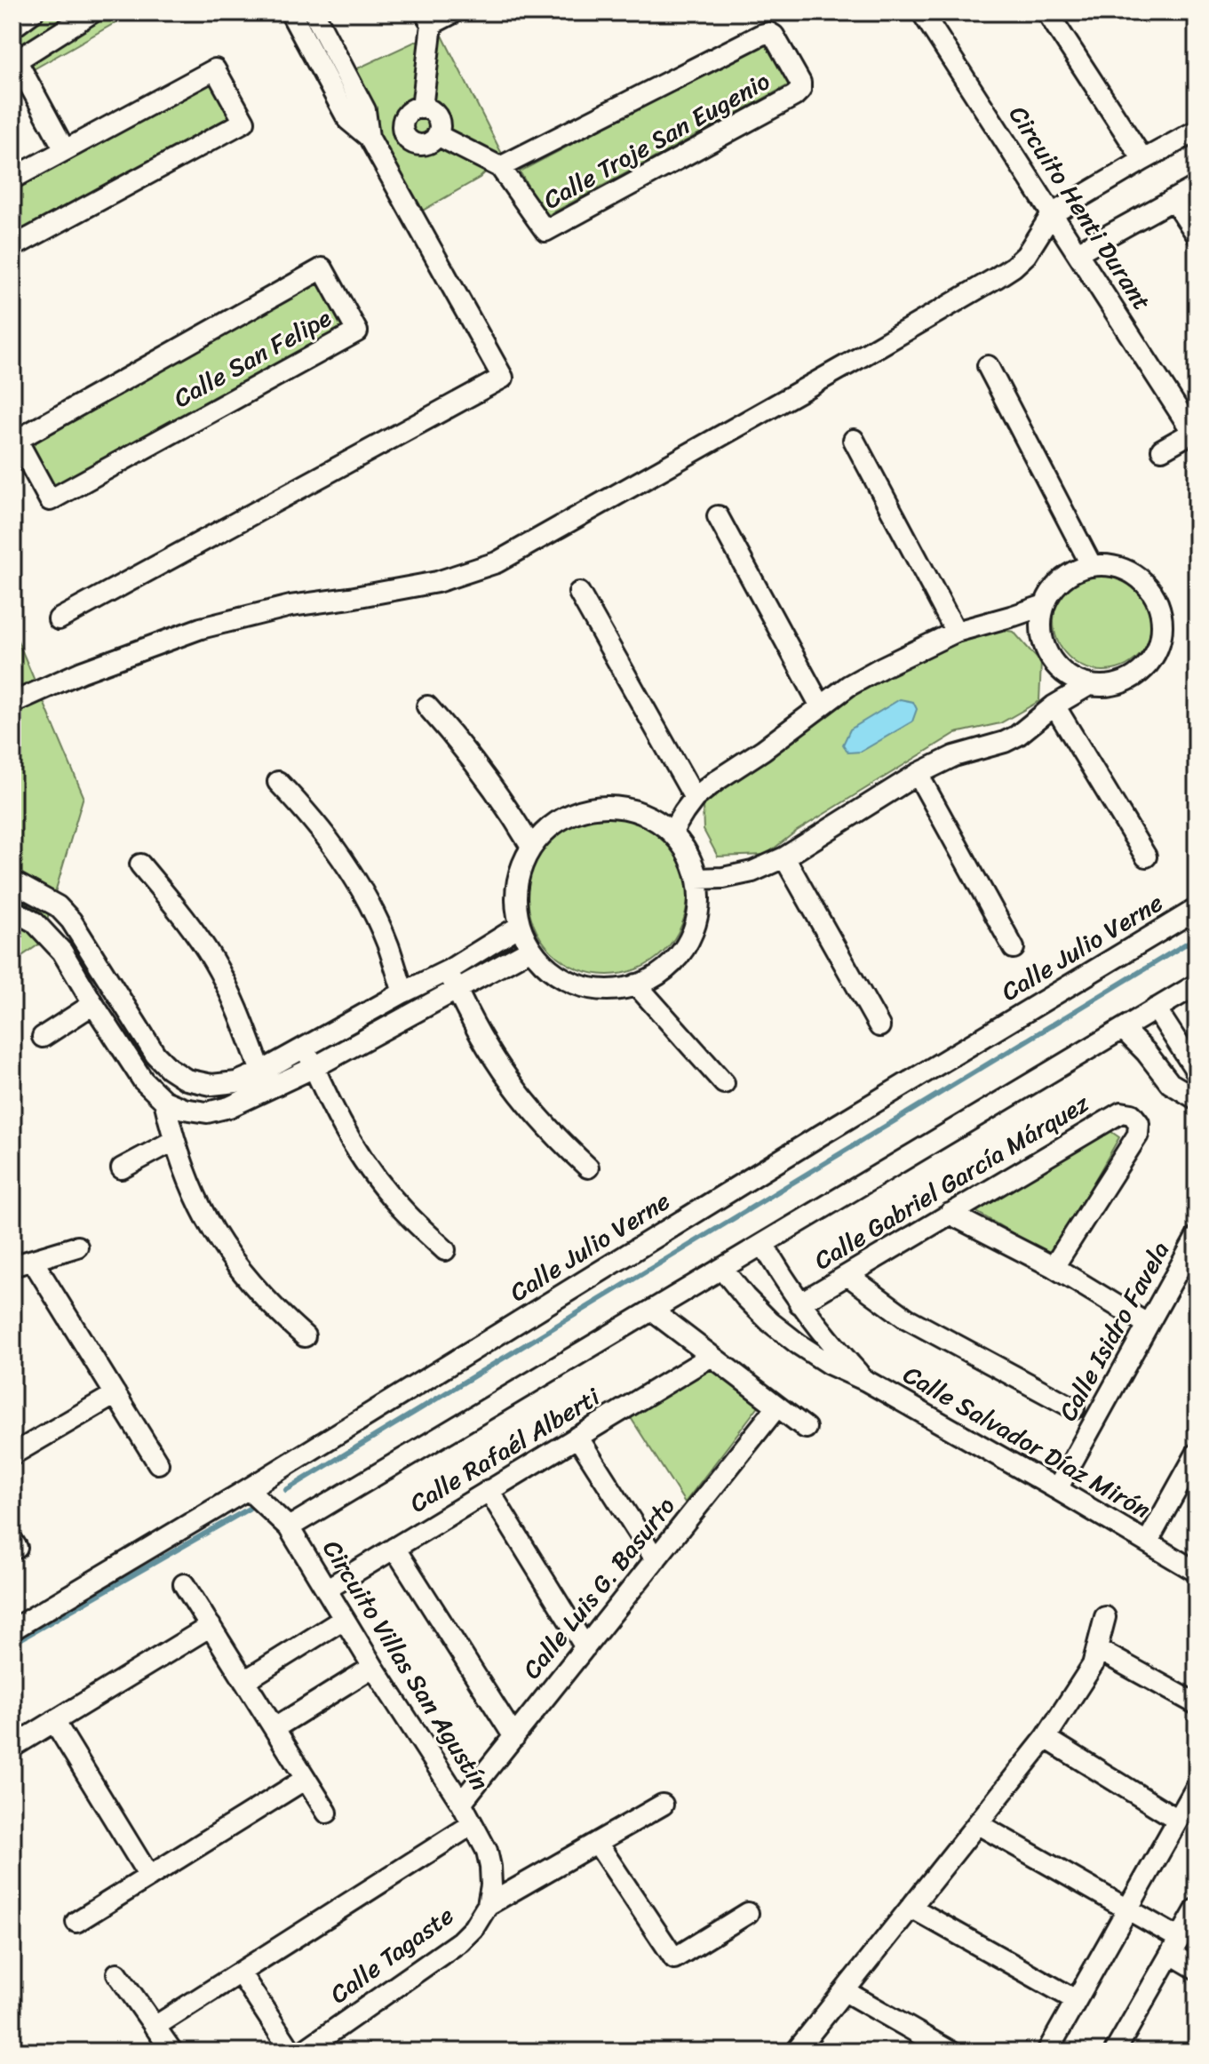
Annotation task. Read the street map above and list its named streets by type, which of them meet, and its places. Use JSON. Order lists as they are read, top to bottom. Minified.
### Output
{"streets":{"street":["Calle Troje San Eugenio","Circuito Henti Durant","Calle San Felipe","Calle Julio Verne","Calle Gabriel García Márquez","Calle Isidro Favela","Calle Salvador Díaz Mirón","Calle Rafaél Alberti","Calle Luis G. Basurto","Circuito Villas San Agustín","Calle Tagaste"]},"crossings":[["Calle Julio Verne","Circuito Villas San Agustín"],["Calle Gabriel García Márquez","Calle Salvador Díaz Mirón"],["Calle Isidro Favela","Calle Salvador Díaz Mirón"],["Calle Rafaél Alberti","Circuito Villas San Agustín"],["Calle Luis G. Basurto","Circuito Villas San Agustín"],["Circuito Villas San Agustín","Calle Tagaste"]]}
